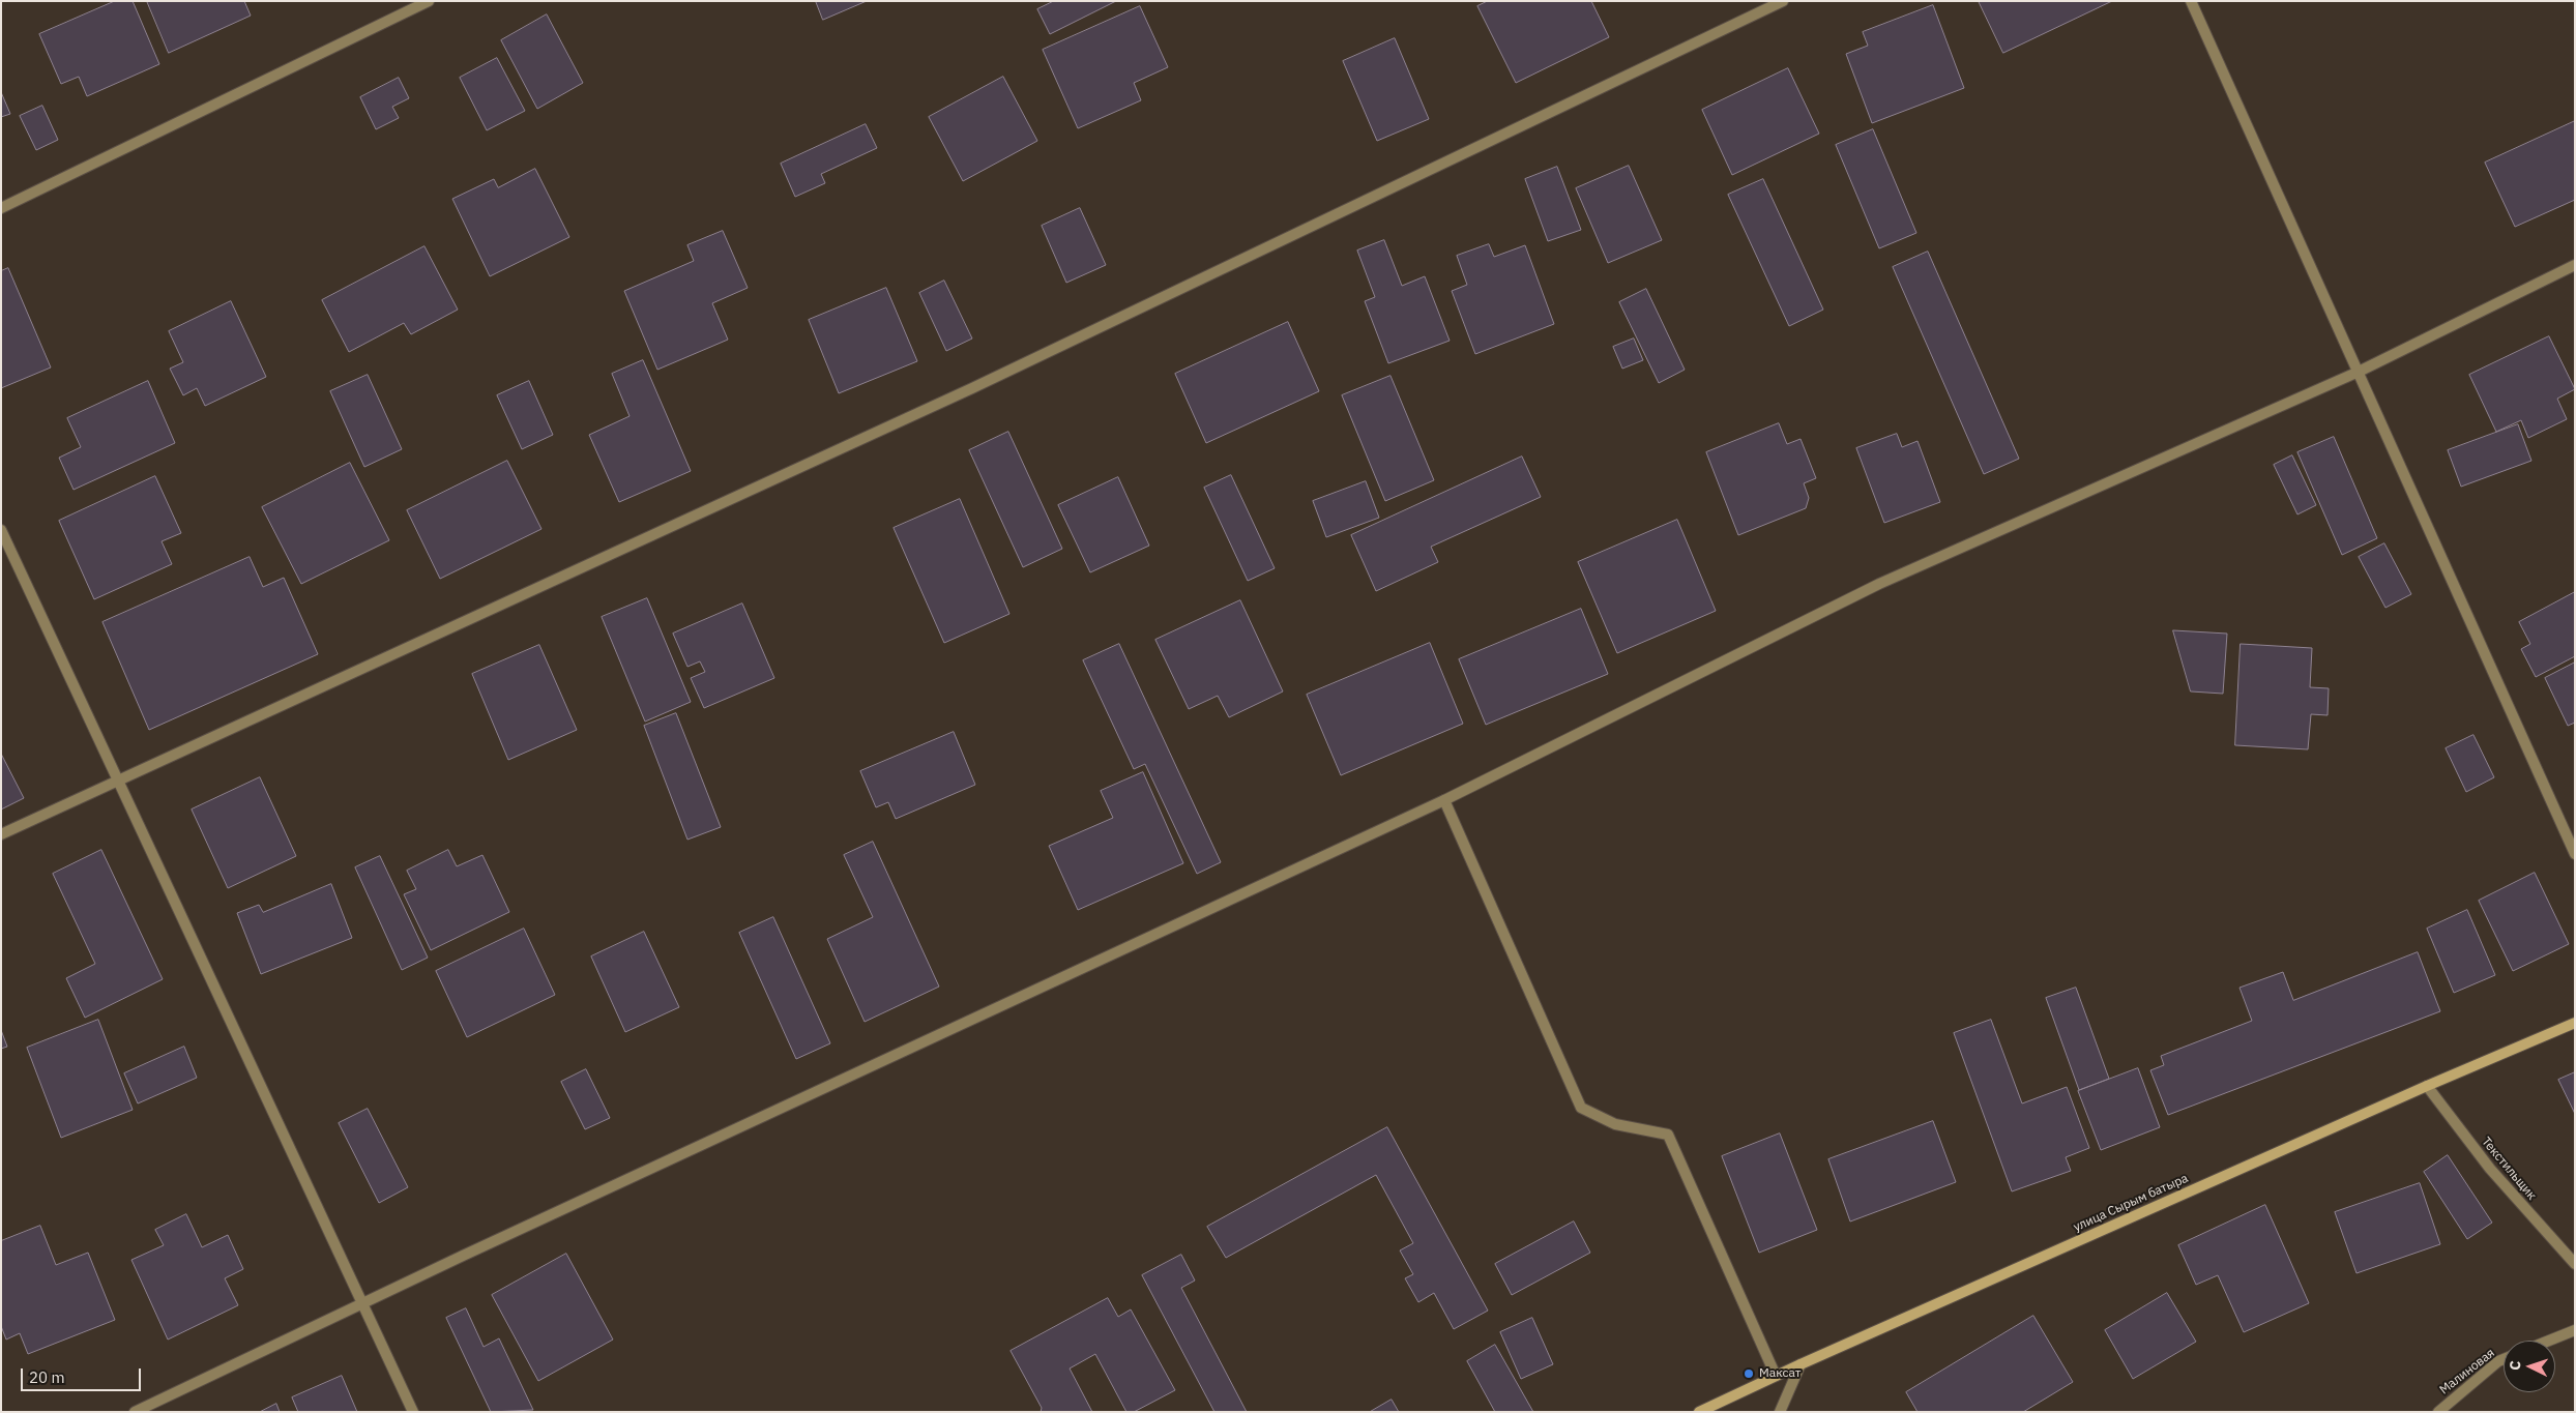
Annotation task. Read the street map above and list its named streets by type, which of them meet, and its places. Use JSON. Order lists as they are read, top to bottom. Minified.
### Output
{"streets":{"street":["Текстильщик","улица Сырым батыра","Малиновая"]},"crossings":[["Текстильщик","улица Сырым батыра"]],"places":["Максат"],"scale_bar":"20 m","north":"left"}
